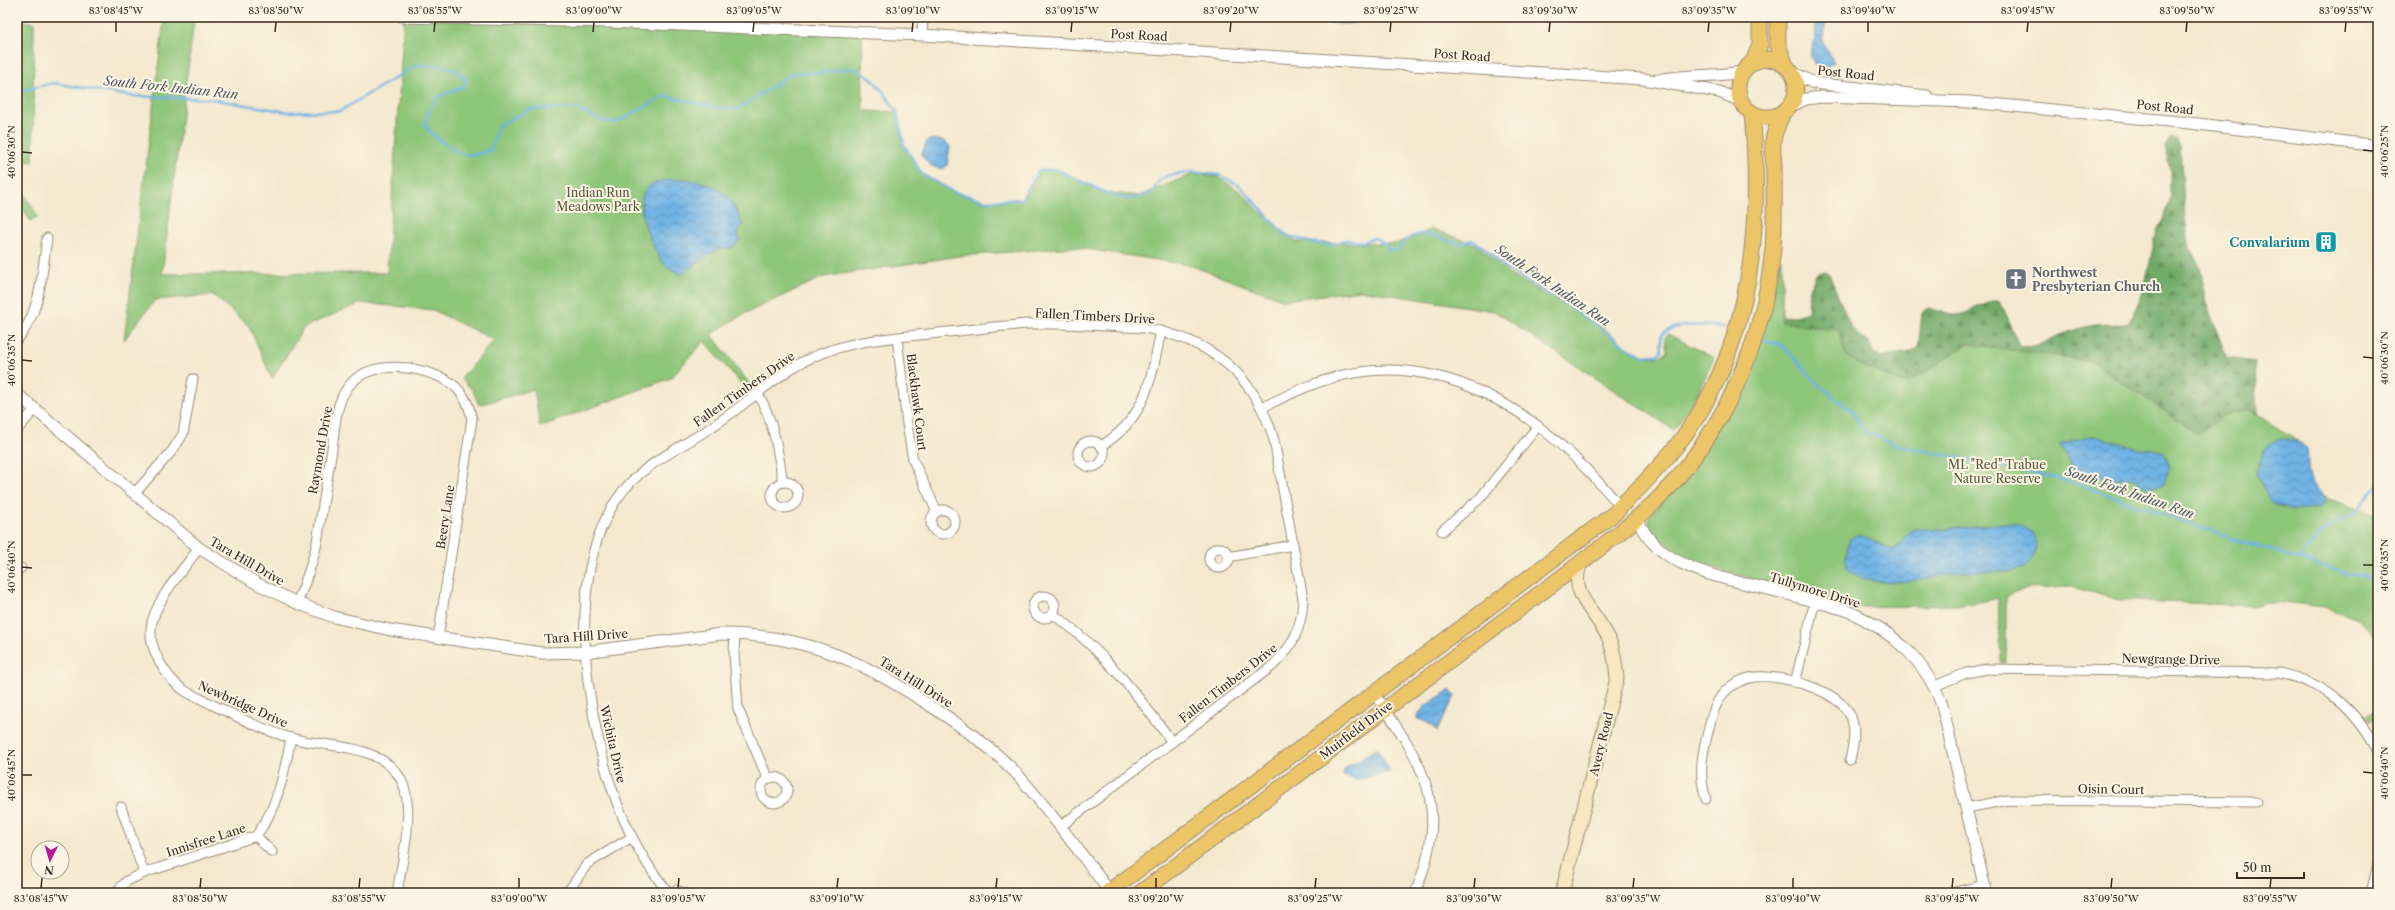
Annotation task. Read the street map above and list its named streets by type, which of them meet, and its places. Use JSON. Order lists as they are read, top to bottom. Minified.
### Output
{"streets":{"main road":["Muirfield Drive","Avery Road"],"street":["Post Road","Fallen Timbers Drive","Blackhawk Court","Raymond Drive","Beery Lane","Tara Hill Drive","Tullymore Drive","Newgrange Drive","Newbridge Drive","Wichita Drive","Oisin Court","Innisfree Lane"]},"crossings":[["Post Road","Muirfield Drive"],["Fallen Timbers Drive","Blackhawk Court"],["Fallen Timbers Drive","Tara Hill Drive"],["Fallen Timbers Drive","Wichita Drive"],["Raymond Drive","Beery Lane"],["Raymond Drive","Tara Hill Drive"],["Beery Lane","Tara Hill Drive"],["Tara Hill Drive","Newbridge Drive"],["Tara Hill Drive","Muirfield Drive"],["Tara Hill Drive","Wichita Drive"],["Tullymore Drive","Newgrange Drive"],["Tullymore Drive","Muirfield Drive"],["Tullymore Drive","Oisin Court"],["Newbridge Drive","Innisfree Lane"],["Muirfield Drive","Avery Road"]],"water":["South Fork Indian Run"],"parks":["Indian Run Meadows Park","ML \"Red\" Trabue Nature Reserve"],"places":{"building":["Convalarium"],"church":["Northwest Presbyterian Church"]},"scale_bar":"50 m","north":"bottom","coordinates":["83°08'45\"W","83°08'50\"W","83°08'55\"W","83°09'00\"W","83°09'05\"W","83°09'10\"W","83°09'15\"W","83°09'20\"W","83°09'25\"W","83°09'30\"W","83°09'35\"W","83°09'40\"W","83°09'45\"W","83°09'50\"W","83°09'55\"W","40°06'25\"N","40°06'30\"N","40°06'35\"N","40°06'40\"N","40°06'45\"N"]}
